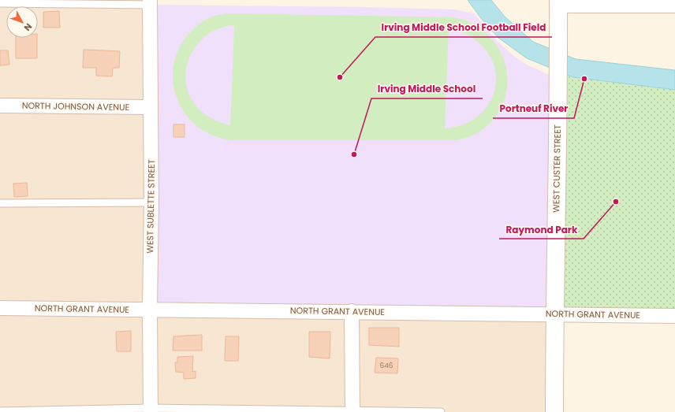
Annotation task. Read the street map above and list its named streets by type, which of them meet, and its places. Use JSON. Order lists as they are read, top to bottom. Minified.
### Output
{"streets":{"street":["NORTH JOHNSON AVENUE","WEST CUSTER STREET","WEST SUBLETTE STREET","NORTH GRANT AVENUE"]},"crossings":[["NORTH JOHNSON AVENUE","WEST SUBLETTE STREET"],["WEST CUSTER STREET","NORTH GRANT AVENUE"],["WEST SUBLETTE STREET","NORTH GRANT AVENUE"]],"places":["Irving Middle School Football Field","Portneuf River","Irving Middle School","Raymond Park"],"house_numbers":["646"],"north":"bottom right"}
